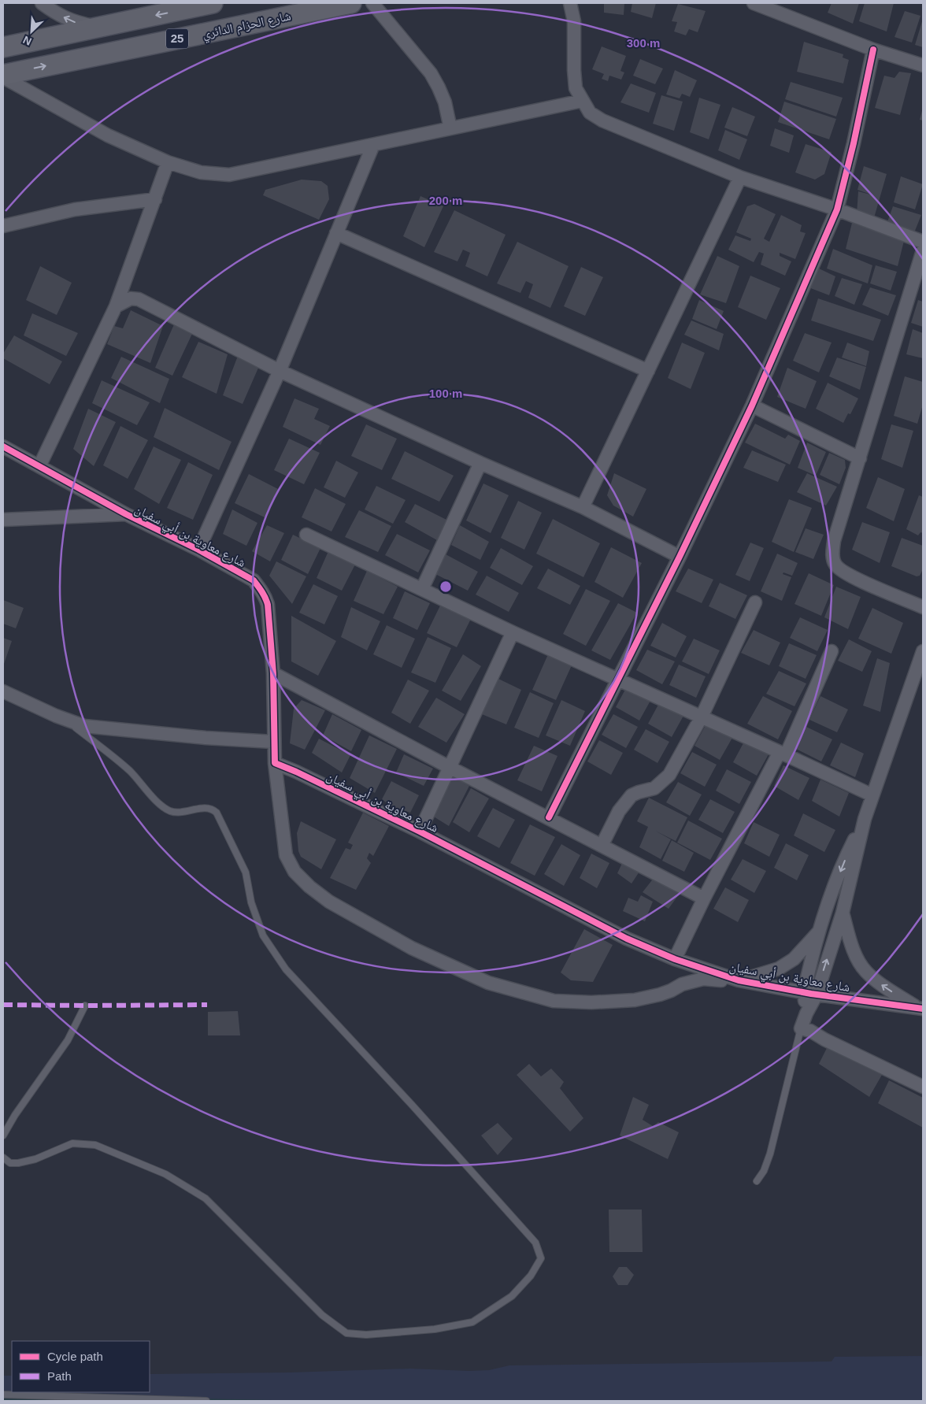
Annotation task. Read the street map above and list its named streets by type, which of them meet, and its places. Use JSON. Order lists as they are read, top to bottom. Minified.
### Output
{"streets":{"main road":["شارع الحزام الدائري","25"],"street":["شارع معاوية بن أبي سفيان"]},"legend":["Cycle path","Path"],"north":"bottom left","rings":["300 m","200 m","100 m"]}
